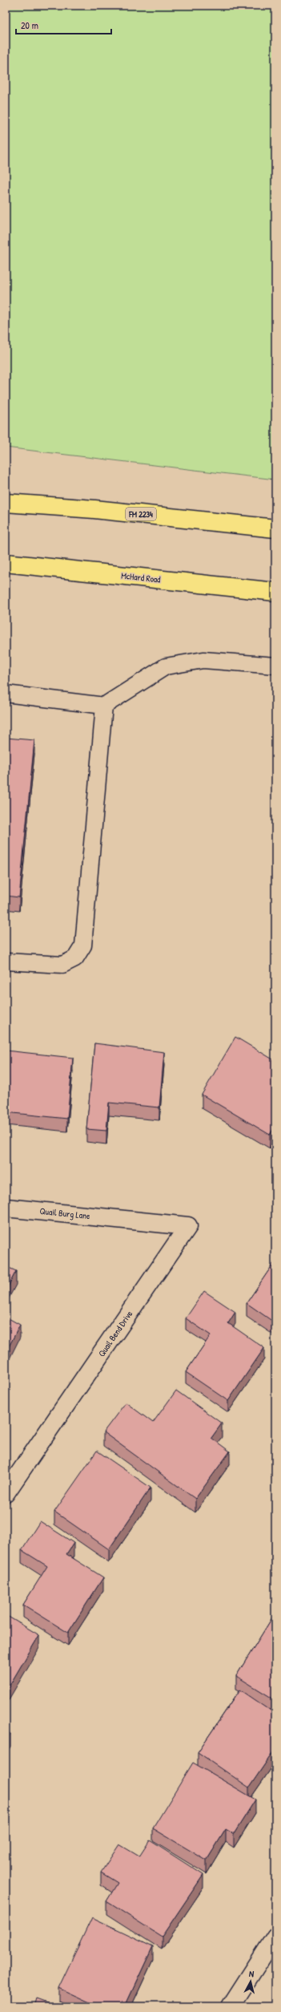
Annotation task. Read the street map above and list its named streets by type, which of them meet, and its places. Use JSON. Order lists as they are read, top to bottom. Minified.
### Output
{"streets":{"main road":["FM 2234","McHard Road"],"street":["Quail Burg Lane","Quail Bend Drive"]},"crossings":[["Quail Burg Lane","Quail Bend Drive"]],"scale_bar":"20 m","north":"top"}
